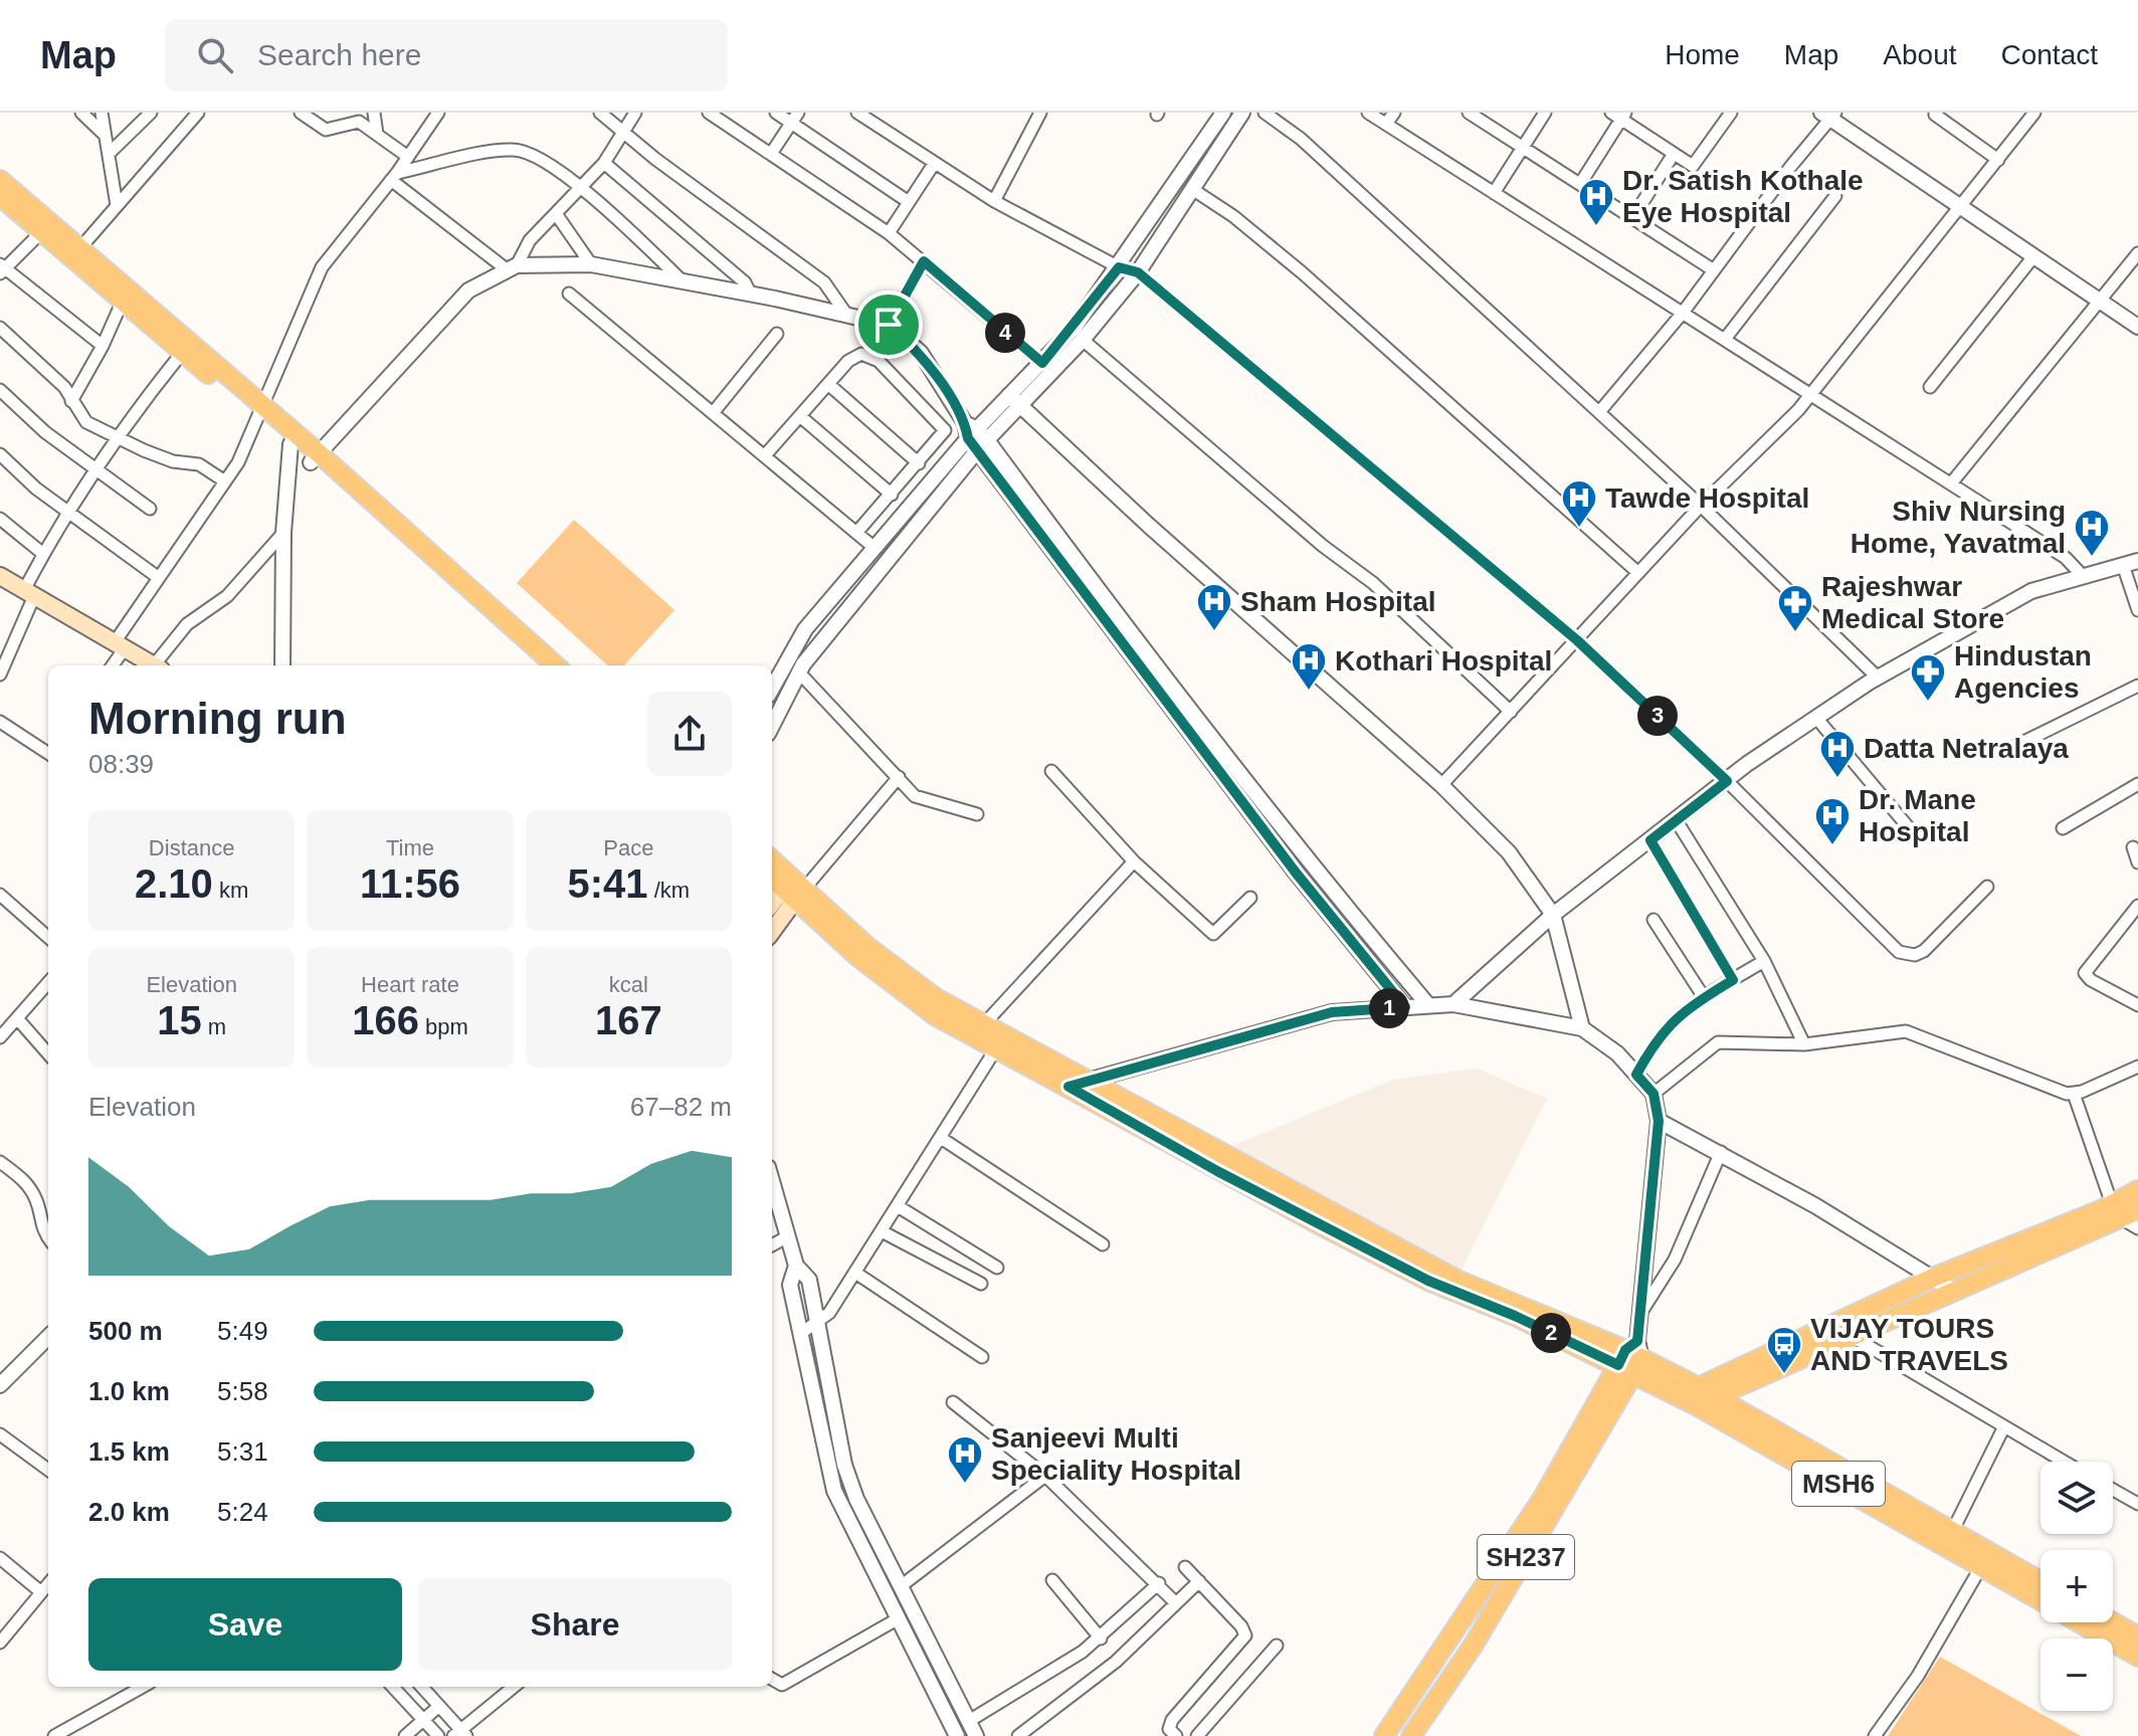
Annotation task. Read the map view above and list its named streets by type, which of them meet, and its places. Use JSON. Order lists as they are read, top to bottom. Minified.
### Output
{"streets":{"main road":["MSH6","SH237"]},"crossings":[["MSH6","SH237"]],"places":{"hospital":["Dr. Satish Kothale Eye Hospital","Tawde Hospital","Shiv Nursing Home, Yavatmal","Sham Hospital","Kothari Hospital","Datta Netralaya","Dr. Mane Hospital","Sanjeevi Multi Speciality Hospital"],"pharmacy":["Rajeshwar Medical Store","Hindustan Agencies"],"bus stop":["VIJAY TOURS AND TRAVELS"]},"page":{"header":"Map","search":"Search here","nav":["Home","Map","About","Contact"],"pins":["4","3","1","2"],"heading":["Morning run","08:39"],"stats":[["Distance","2.10 km"],["Time","11:56"],["Pace","5:41 /km"],["Elevation","15 m"],["Heart rate","166 bpm"],["kcal","167"]],"chart":["Elevation","67–82 m"],"list":[{"name":"500 m","note":"5:49"},{"name":"1.0 km","note":"5:58"},{"name":"1.5 km","note":"5:31"},{"name":"2.0 km","note":"5:24"}],"map_buttons":["+","−"],"buttons":["Save","Share"]}}
